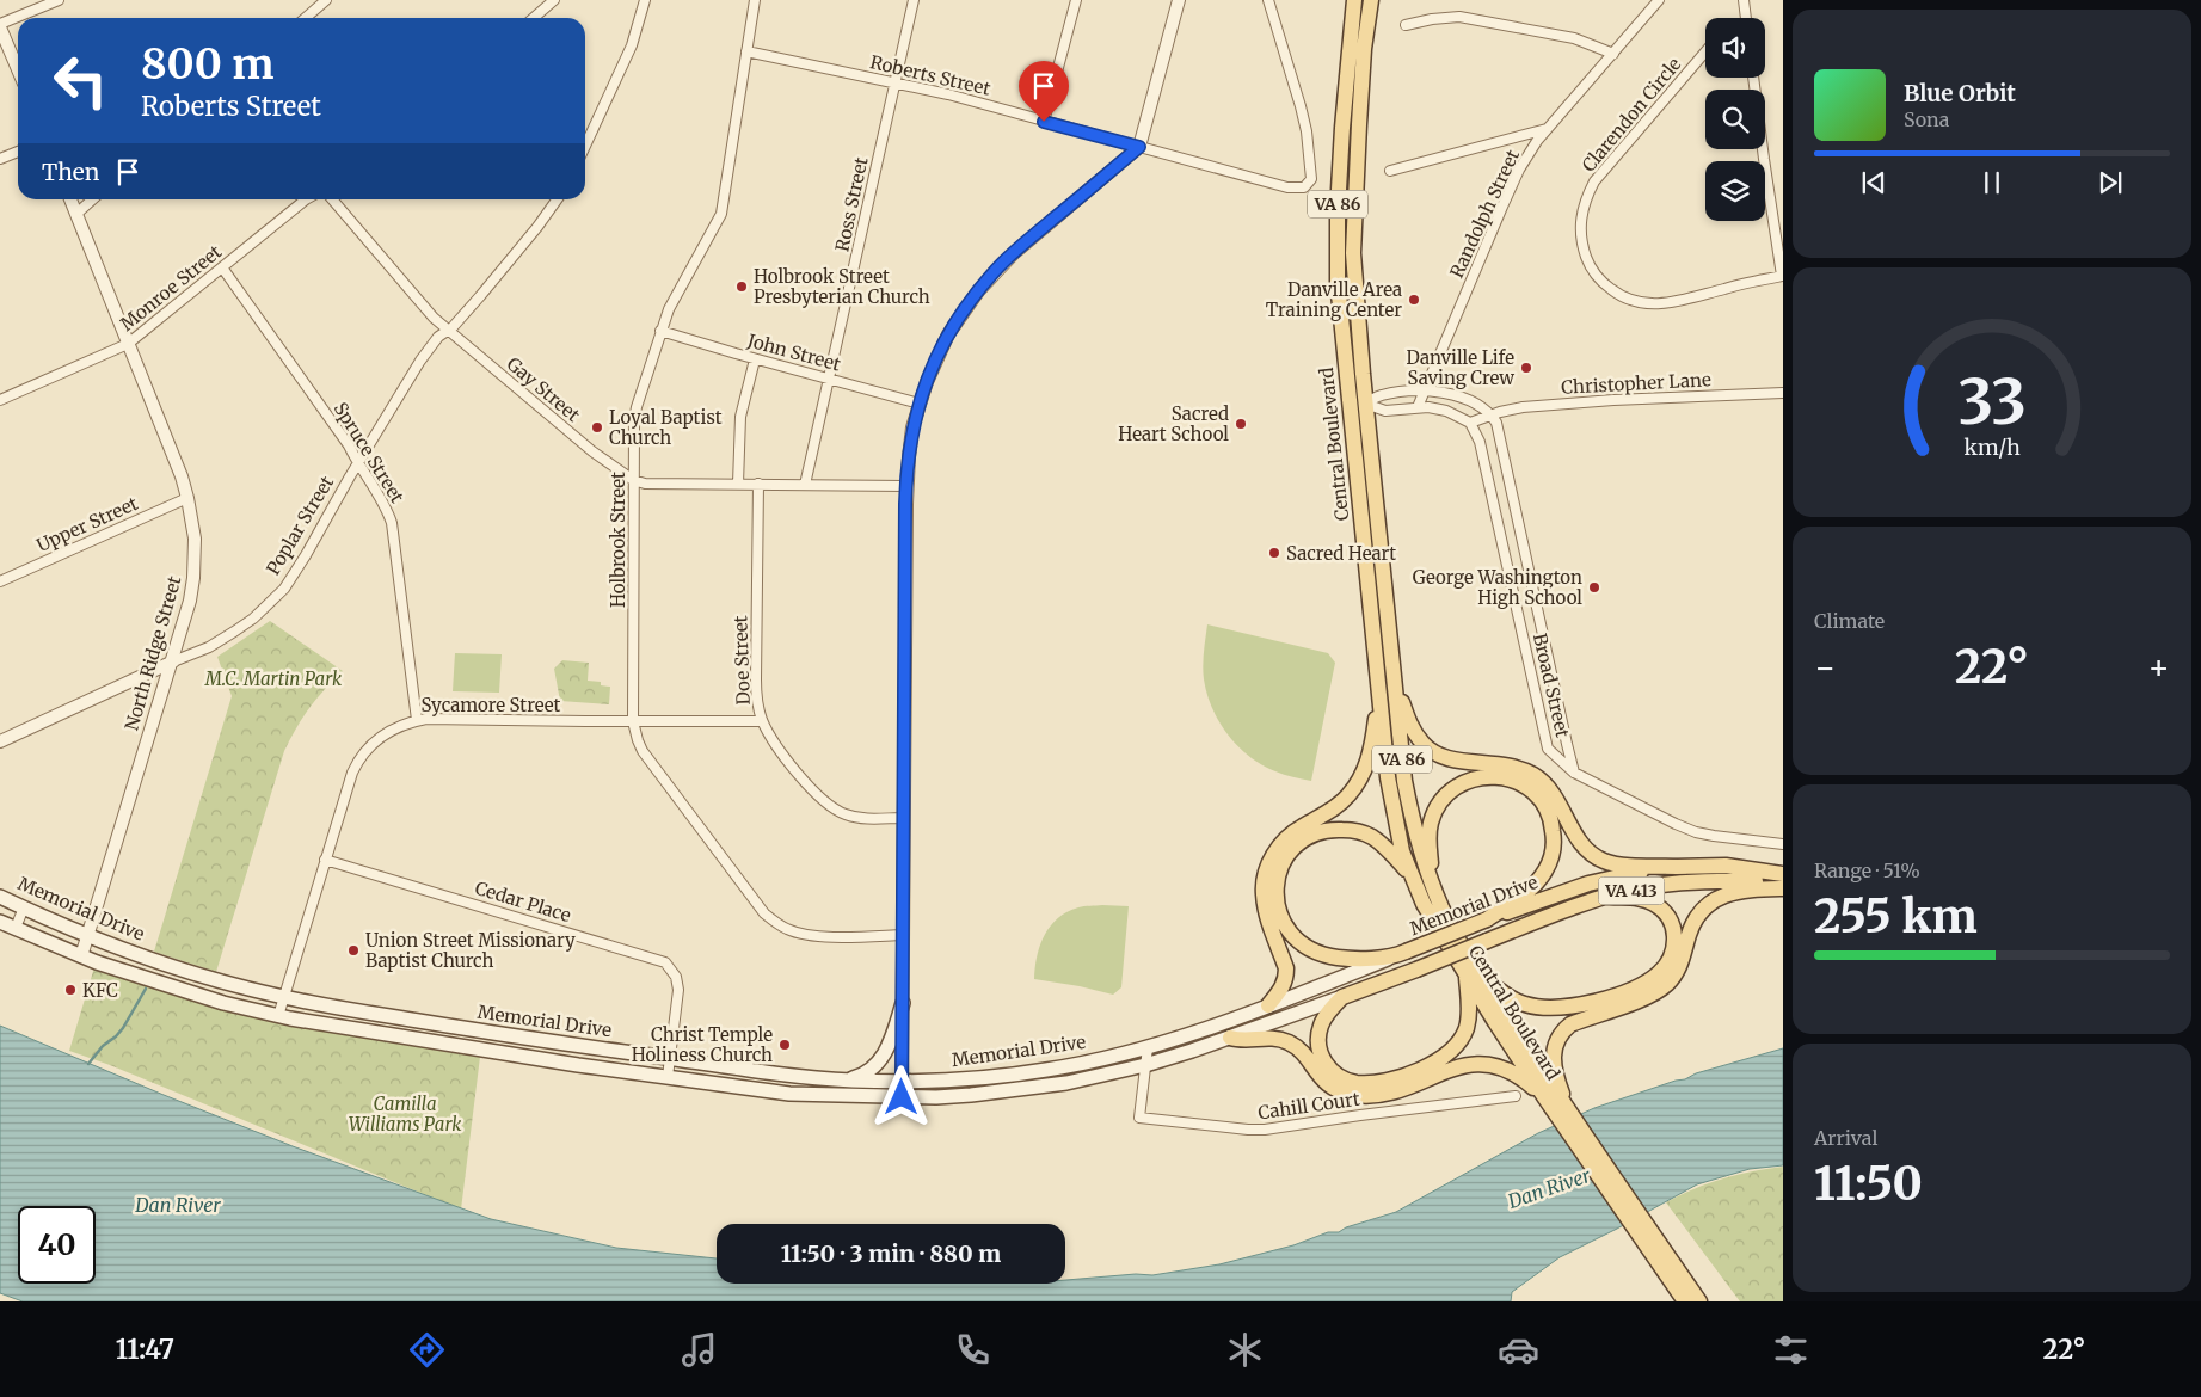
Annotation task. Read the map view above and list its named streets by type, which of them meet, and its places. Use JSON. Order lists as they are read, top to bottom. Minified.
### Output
{"streets":{"main road":["VA 86","Central Boulevard","VA 413","Memorial Drive"],"street":["Roberts Street","Clarendon Circle","Ross Street","Randolph Street","Monroe Street","John Street","Christopher Lane","Gay Street","Spruce Street","Upper Street","Poplar Street","Holbrook Street","North Ridge Street","Doe Street","Broad Street","Sycamore Street","Cedar Place","Cahill Court"]},"crossings":[["Roberts Street","Ross Street"],["Roberts Street","Holbrook Street"],["Ross Street","John Street"],["Ross Street","Gay Street"],["Monroe Street","Spruce Street"],["Monroe Street","North Ridge Street"],["John Street","Holbrook Street"],["Christopher Lane","Broad Street"],["Gay Street","Poplar Street"],["Gay Street","Holbrook Street"],["Gay Street","Doe Street"],["Spruce Street","Poplar Street"],["Spruce Street","Sycamore Street"],["Upper Street","North Ridge Street"],["Poplar Street","North Ridge Street"],["Holbrook Street","Sycamore Street"],["North Ridge Street","Memorial Drive"],["Doe Street","Sycamore Street"],["Sycamore Street","Cedar Place"],["Sycamore Street","Memorial Drive"],["Cedar Place","Memorial Drive"],["Memorial Drive","Cahill Court"]],"water":["Dan River"],"parks":["M.C. Martin Park","Camilla Williams Park"],"places":["Holbrook Street Presbyterian Church","Danville Area Training Center","Danville Life Saving Crew","Sacred Heart School","Loyal Baptist Church","Sacred Heart","George Washington High School","Union Street Missionary Baptist Church","KFC","Christ Temple Holiness Church"],"page":{"turn":["800 m","Roberts Street"],"song":["Blue Orbit","Sona"],"then":"Then","tile":["Climate",["Range · 51%","255 km"],["Arrival","11:50"]],"heat":["−","22°","+"],"limit":"40","trip":"11:50 · 3 min · 880 m","tabs":["11:47","22°"],"gauge":["33","km/h"]}}
